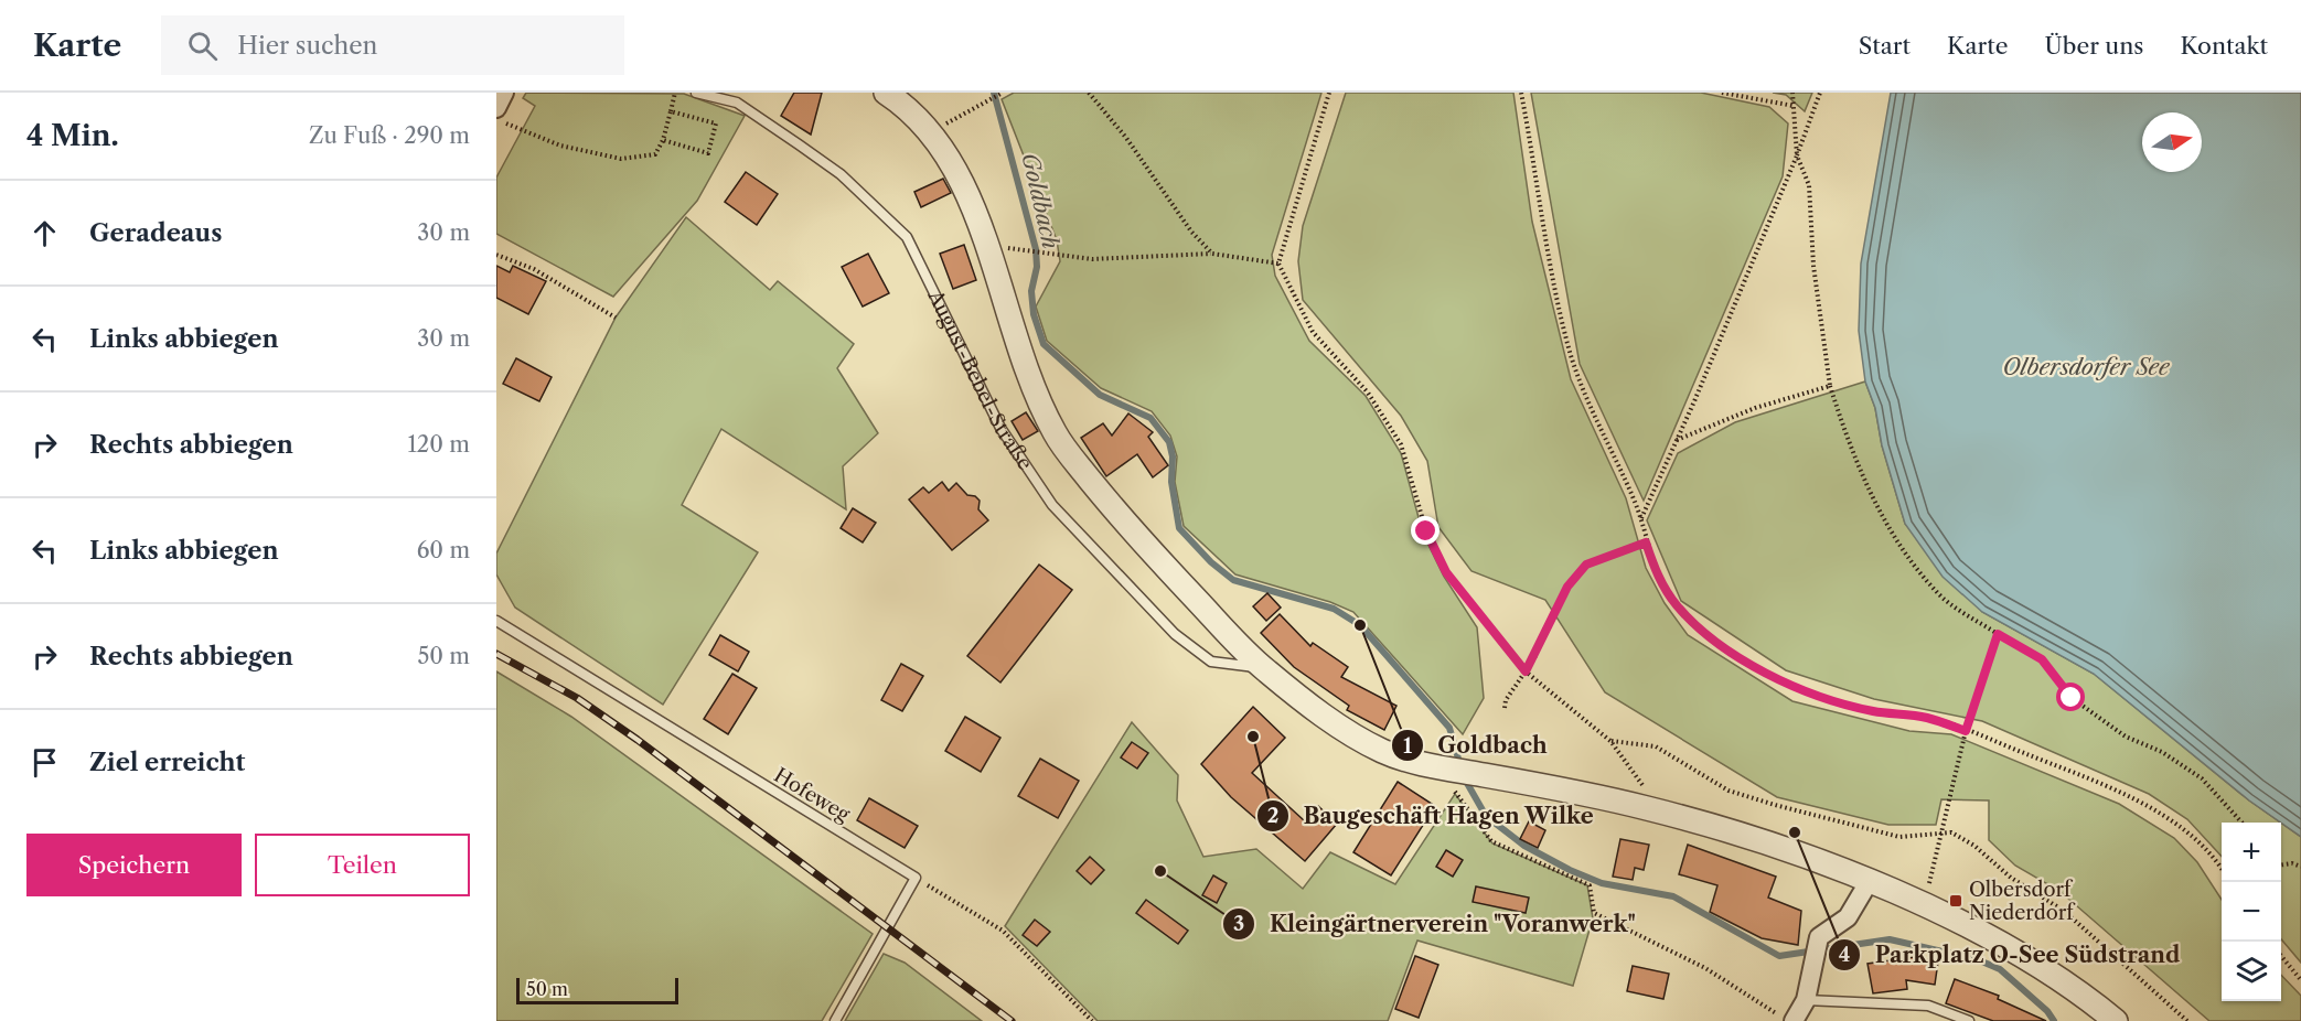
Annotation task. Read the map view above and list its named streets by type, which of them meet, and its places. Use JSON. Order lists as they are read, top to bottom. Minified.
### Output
{"streets":{"street":["August-Bebel-Straße"],"lane":["Hofeweg"]},"water":["Goldbach","Olbersdorfer See"],"places":{"other":["Goldbach","Baugeschäft Hagen Wilke","Parkplatz O-See Südstrand","Kleingärtnerverein \"Voranwerk\""],"transit":["Olbersdorf Niederdorf"]},"scale_bar":"50 m","north":"right","page":{"header":"Karte","search":"Hier suchen","nav":["Start","Karte","Über uns","Kontakt"],"heading":["4 Min.","Zu Fuß · 290 m"],"list":[["Geradeaus","30 m"],["Links abbiegen","30 m"],["Rechts abbiegen","120 m"],["Links abbiegen","60 m"],["Rechts abbiegen","50 m"],"Ziel erreicht"],"buttons":["Speichern","Teilen"],"map_buttons":["+","−"],"scale":"50 m"}}
